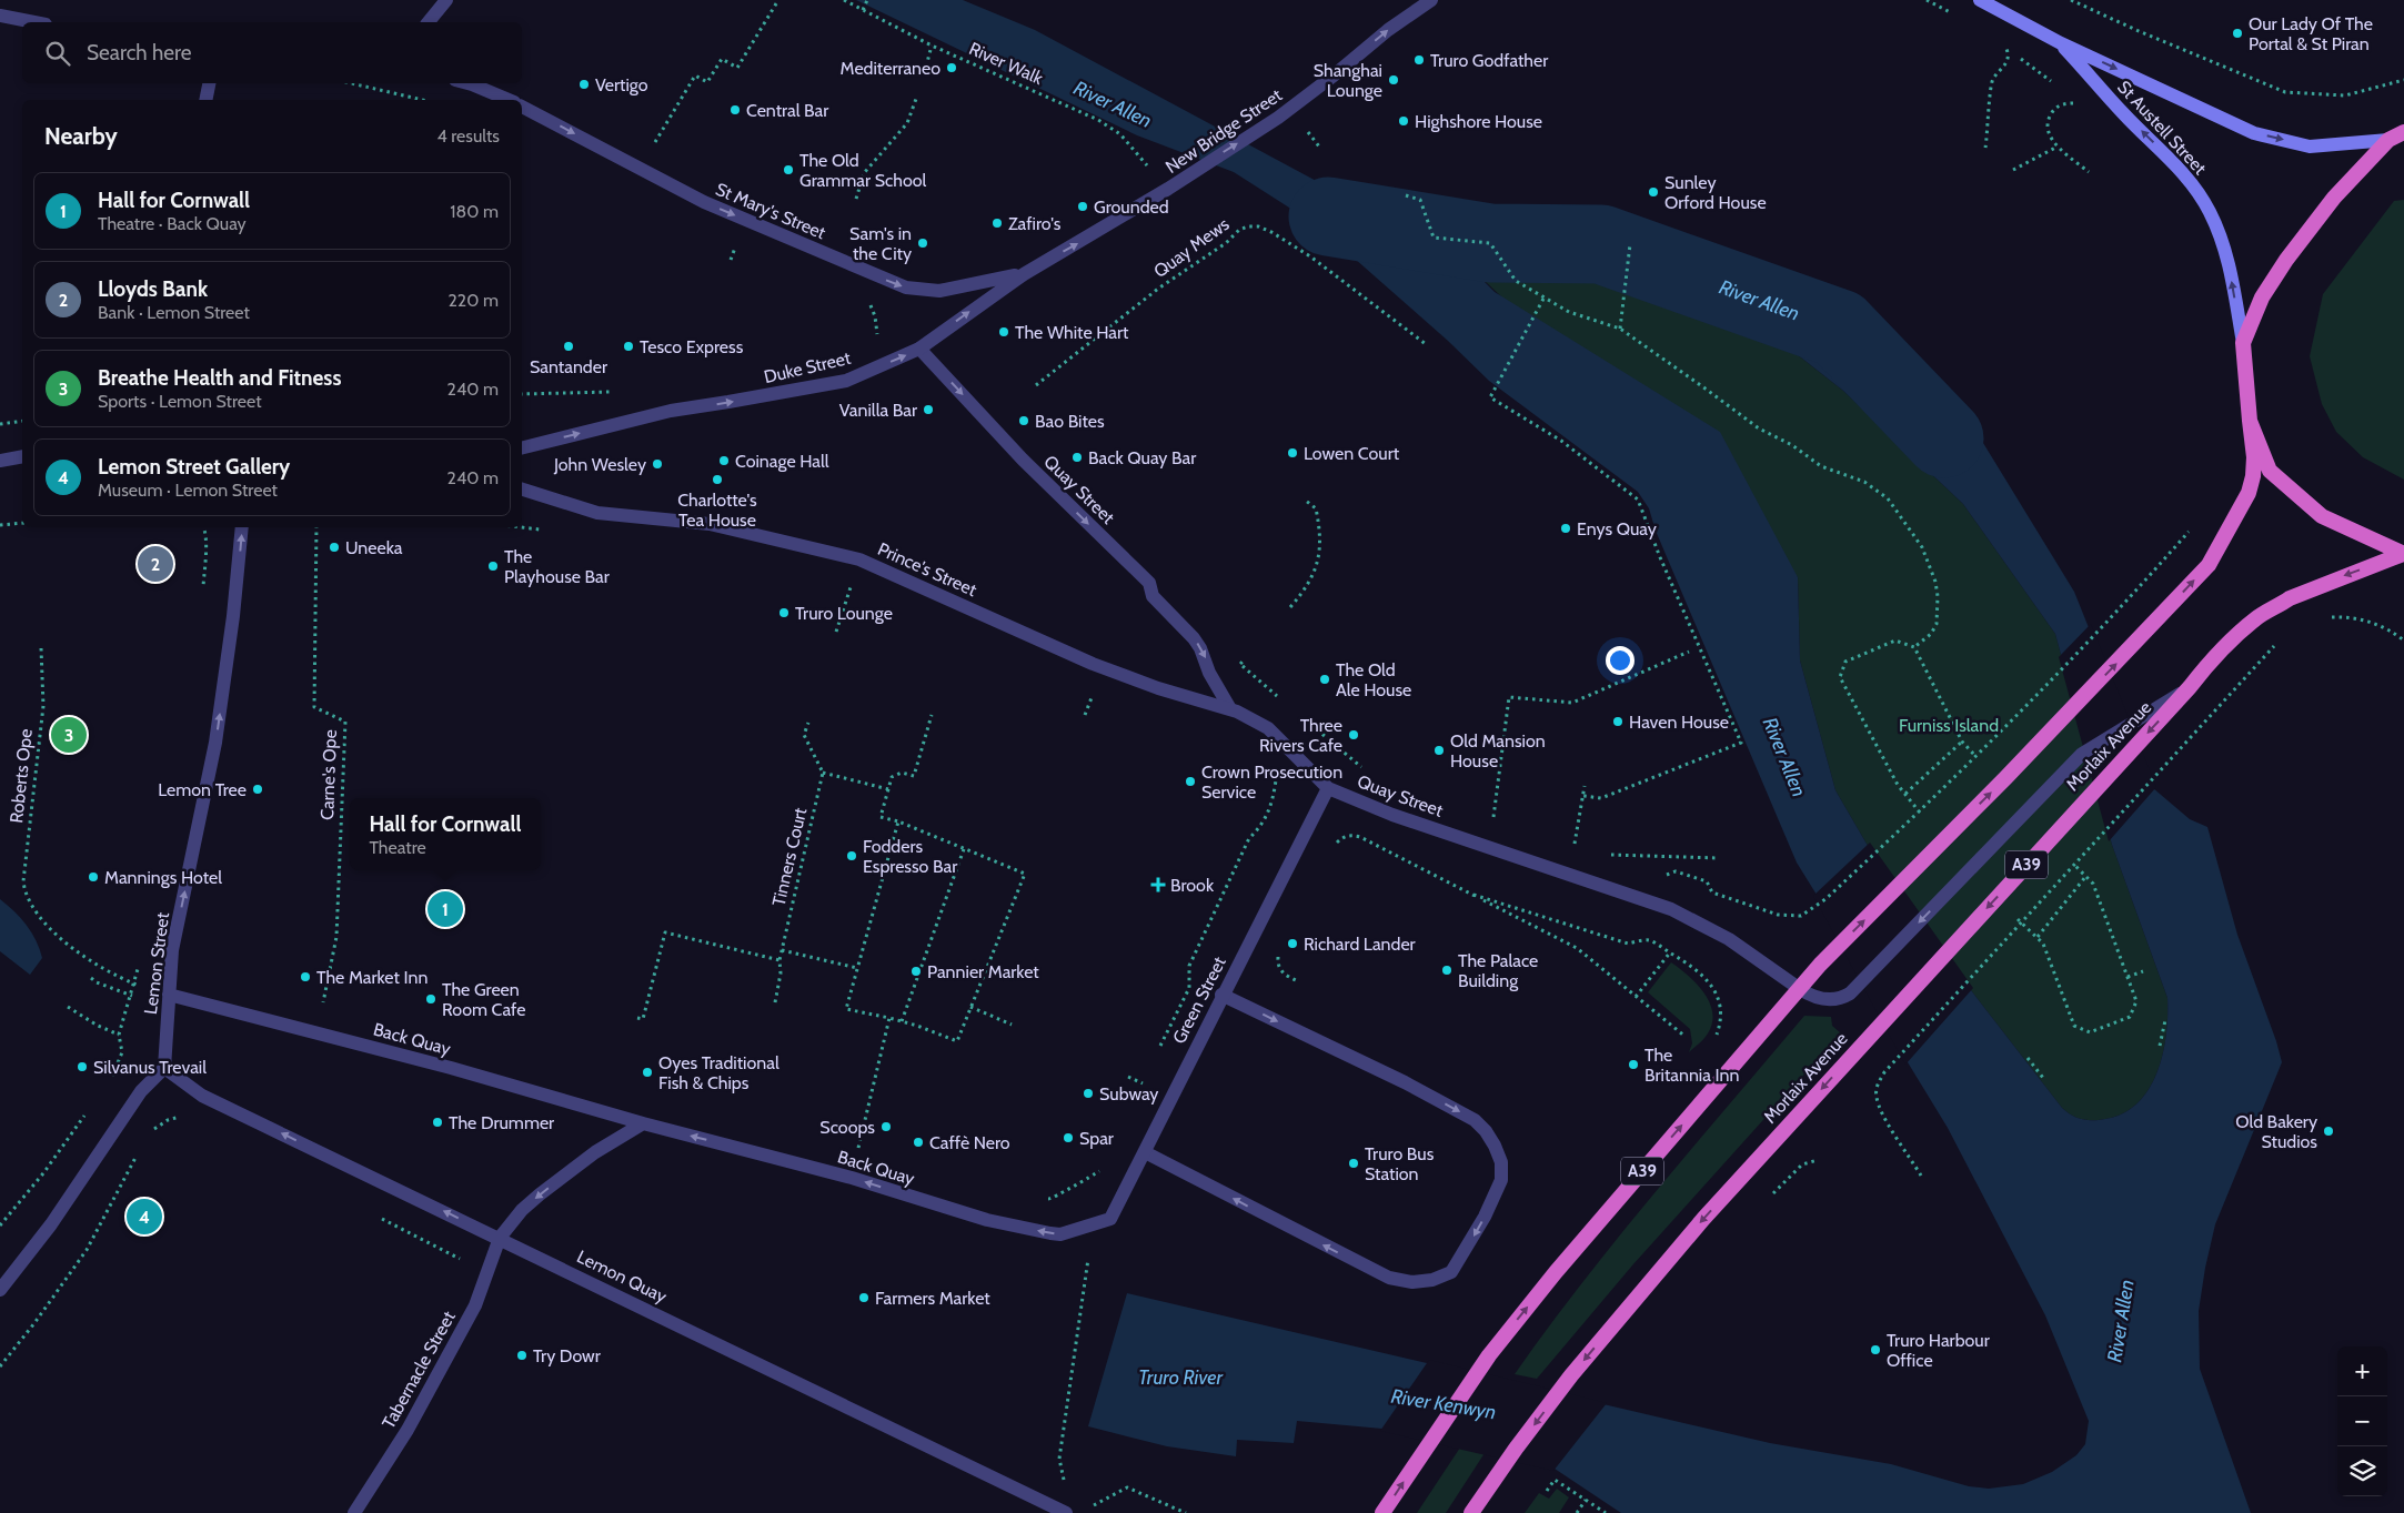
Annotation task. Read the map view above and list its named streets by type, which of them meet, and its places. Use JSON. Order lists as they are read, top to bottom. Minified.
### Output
{"streets":{"highway":["Morlaix Avenue","A39"],"main road":["St Austell Street"],"street":["New Bridge Street","St Mary's Street","Duke Street","Quay Street","Prince's Street","Lemon Street","Green Street","Back Quay","Lemon Quay","Tabernacle Street"],"path":["River Walk","Quay Mews","Carne's Ope","Roberts Ope","Tinners Court"]},"crossings":[["River Walk","New Bridge Street"],["New Bridge Street","St Mary's Street"],["New Bridge Street","Duke Street"],["St Mary's Street","Duke Street"],["Duke Street","Quay Street"],["Quay Street","Prince's Street"],["Quay Street","Morlaix Avenue"],["Quay Street","A39"],["Quay Street","Green Street"],["Morlaix Avenue","A39"],["Lemon Street","Back Quay"],["Lemon Street","Lemon Quay"],["Green Street","Back Quay"],["Lemon Quay","Tabernacle Street"]],"one_way":["New Bridge Street","St Mary's Street","Duke Street","Quay Street","Lemon Street","Back Quay","Lemon Quay"],"water":["River Allen","Truro River","River Kenwyn"],"parks":["Furniss Island"],"places":{"other":["Our Lady Of The Portal & St Piran","Truro Godfather","Mediterraneo","Shanghai Lounge","Vertigo","Central Bar","Highshore House","The Old Grammar School","Sunley Orford House","Grounded","Zafiro's","Sam's in the City","The White Hart","Santander","Tesco Express","Vanilla Bar","Bao Bites","Lowen Court","Back Quay Bar","Coinage Hall","John Wesley","Charlotte's Tea House","Enys Quay","Uneeka","The Playhouse Bar","Truro Lounge","The Old Ale House","Haven House","Three Rivers Cafe","Old Mansion House","Crown Prosecution Service","Lemon Tree","Fodders Espresso Bar","Mannings Hotel","Richard Lander","The Palace Building","Pannier Market","The Market Inn","The Green Room Cafe","The Britannia Inn","Silvanus Trevail","Oyes Traditional Fish & Chips","Subway","The Drummer","Scoops","Old Bakery Studios","Spar","Caffè Nero","Truro Bus Station","Farmers Market","Truro Harbour Office","Try Dowr"],"health":["Brook"]},"page":{"search":"Search here","heading":["Nearby","4 results"],"list":[{"mark":"1","name":"Hall for Cornwall","note":"Theatre · Back Quay","value":"180 m"},{"mark":"2","name":"Lloyds Bank","note":"Bank · Lemon Street","value":"220 m"},{"mark":"3","name":"Breathe Health and Fitness","note":"Sports · Lemon Street","value":"240 m"},{"mark":"4","name":"Lemon Street Gallery","note":"Museum · Lemon Street","value":"240 m"}],"pins":["2","3","1","4"],"popup":["Hall for Cornwall","Theatre"],"map_buttons":["+","−"]}}
